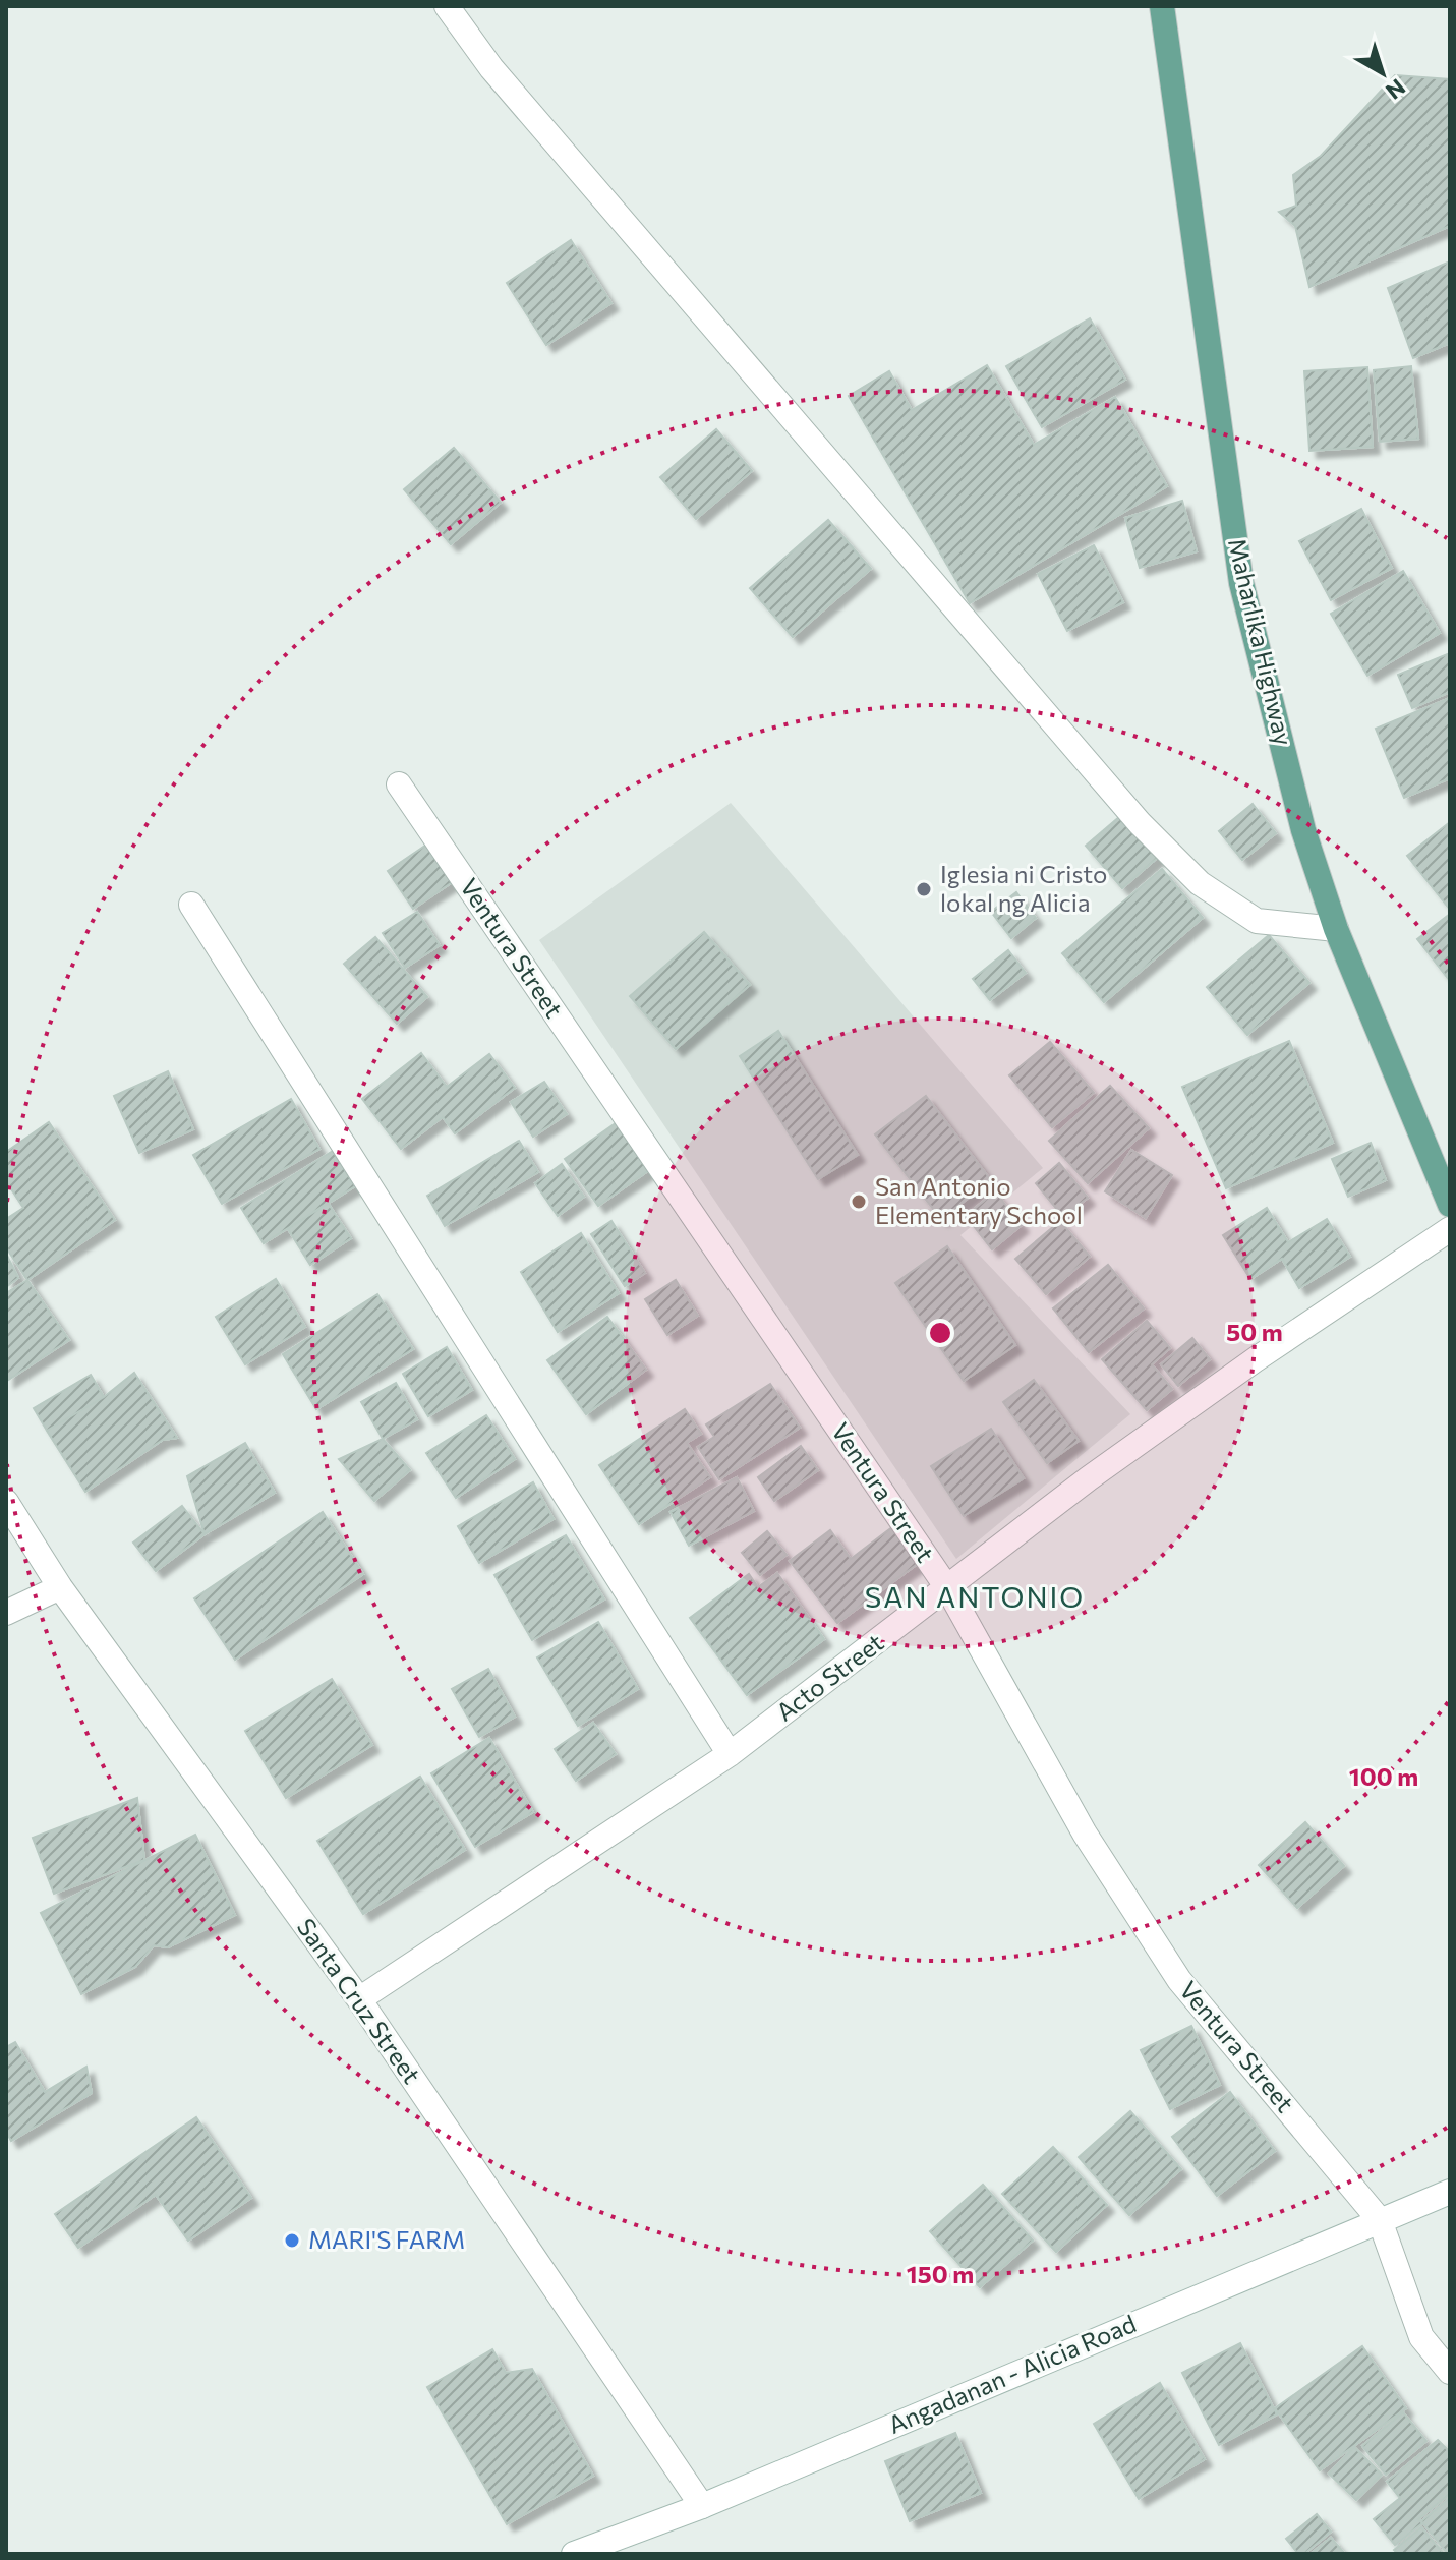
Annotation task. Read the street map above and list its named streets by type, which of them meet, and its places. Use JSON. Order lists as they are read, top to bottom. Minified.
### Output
{"streets":{"main road":["Maharlika Highway"],"street":["Ventura Street","Acto Street","Santa Cruz Street","Angadanan - Alicia Road"]},"crossings":[["Ventura Street","Acto Street"],["Ventura Street","Angadanan - Alicia Road"],["Acto Street","Santa Cruz Street"],["Santa Cruz Street","Angadanan - Alicia Road"]],"districts":["SAN ANTONIO"],"places":["Iglesia ni Cristo lokal ng Alicia","San Antonio Elementary School","MARI'S FARM"],"north":"bottom right","rings":["50 m","100 m","150 m"]}
